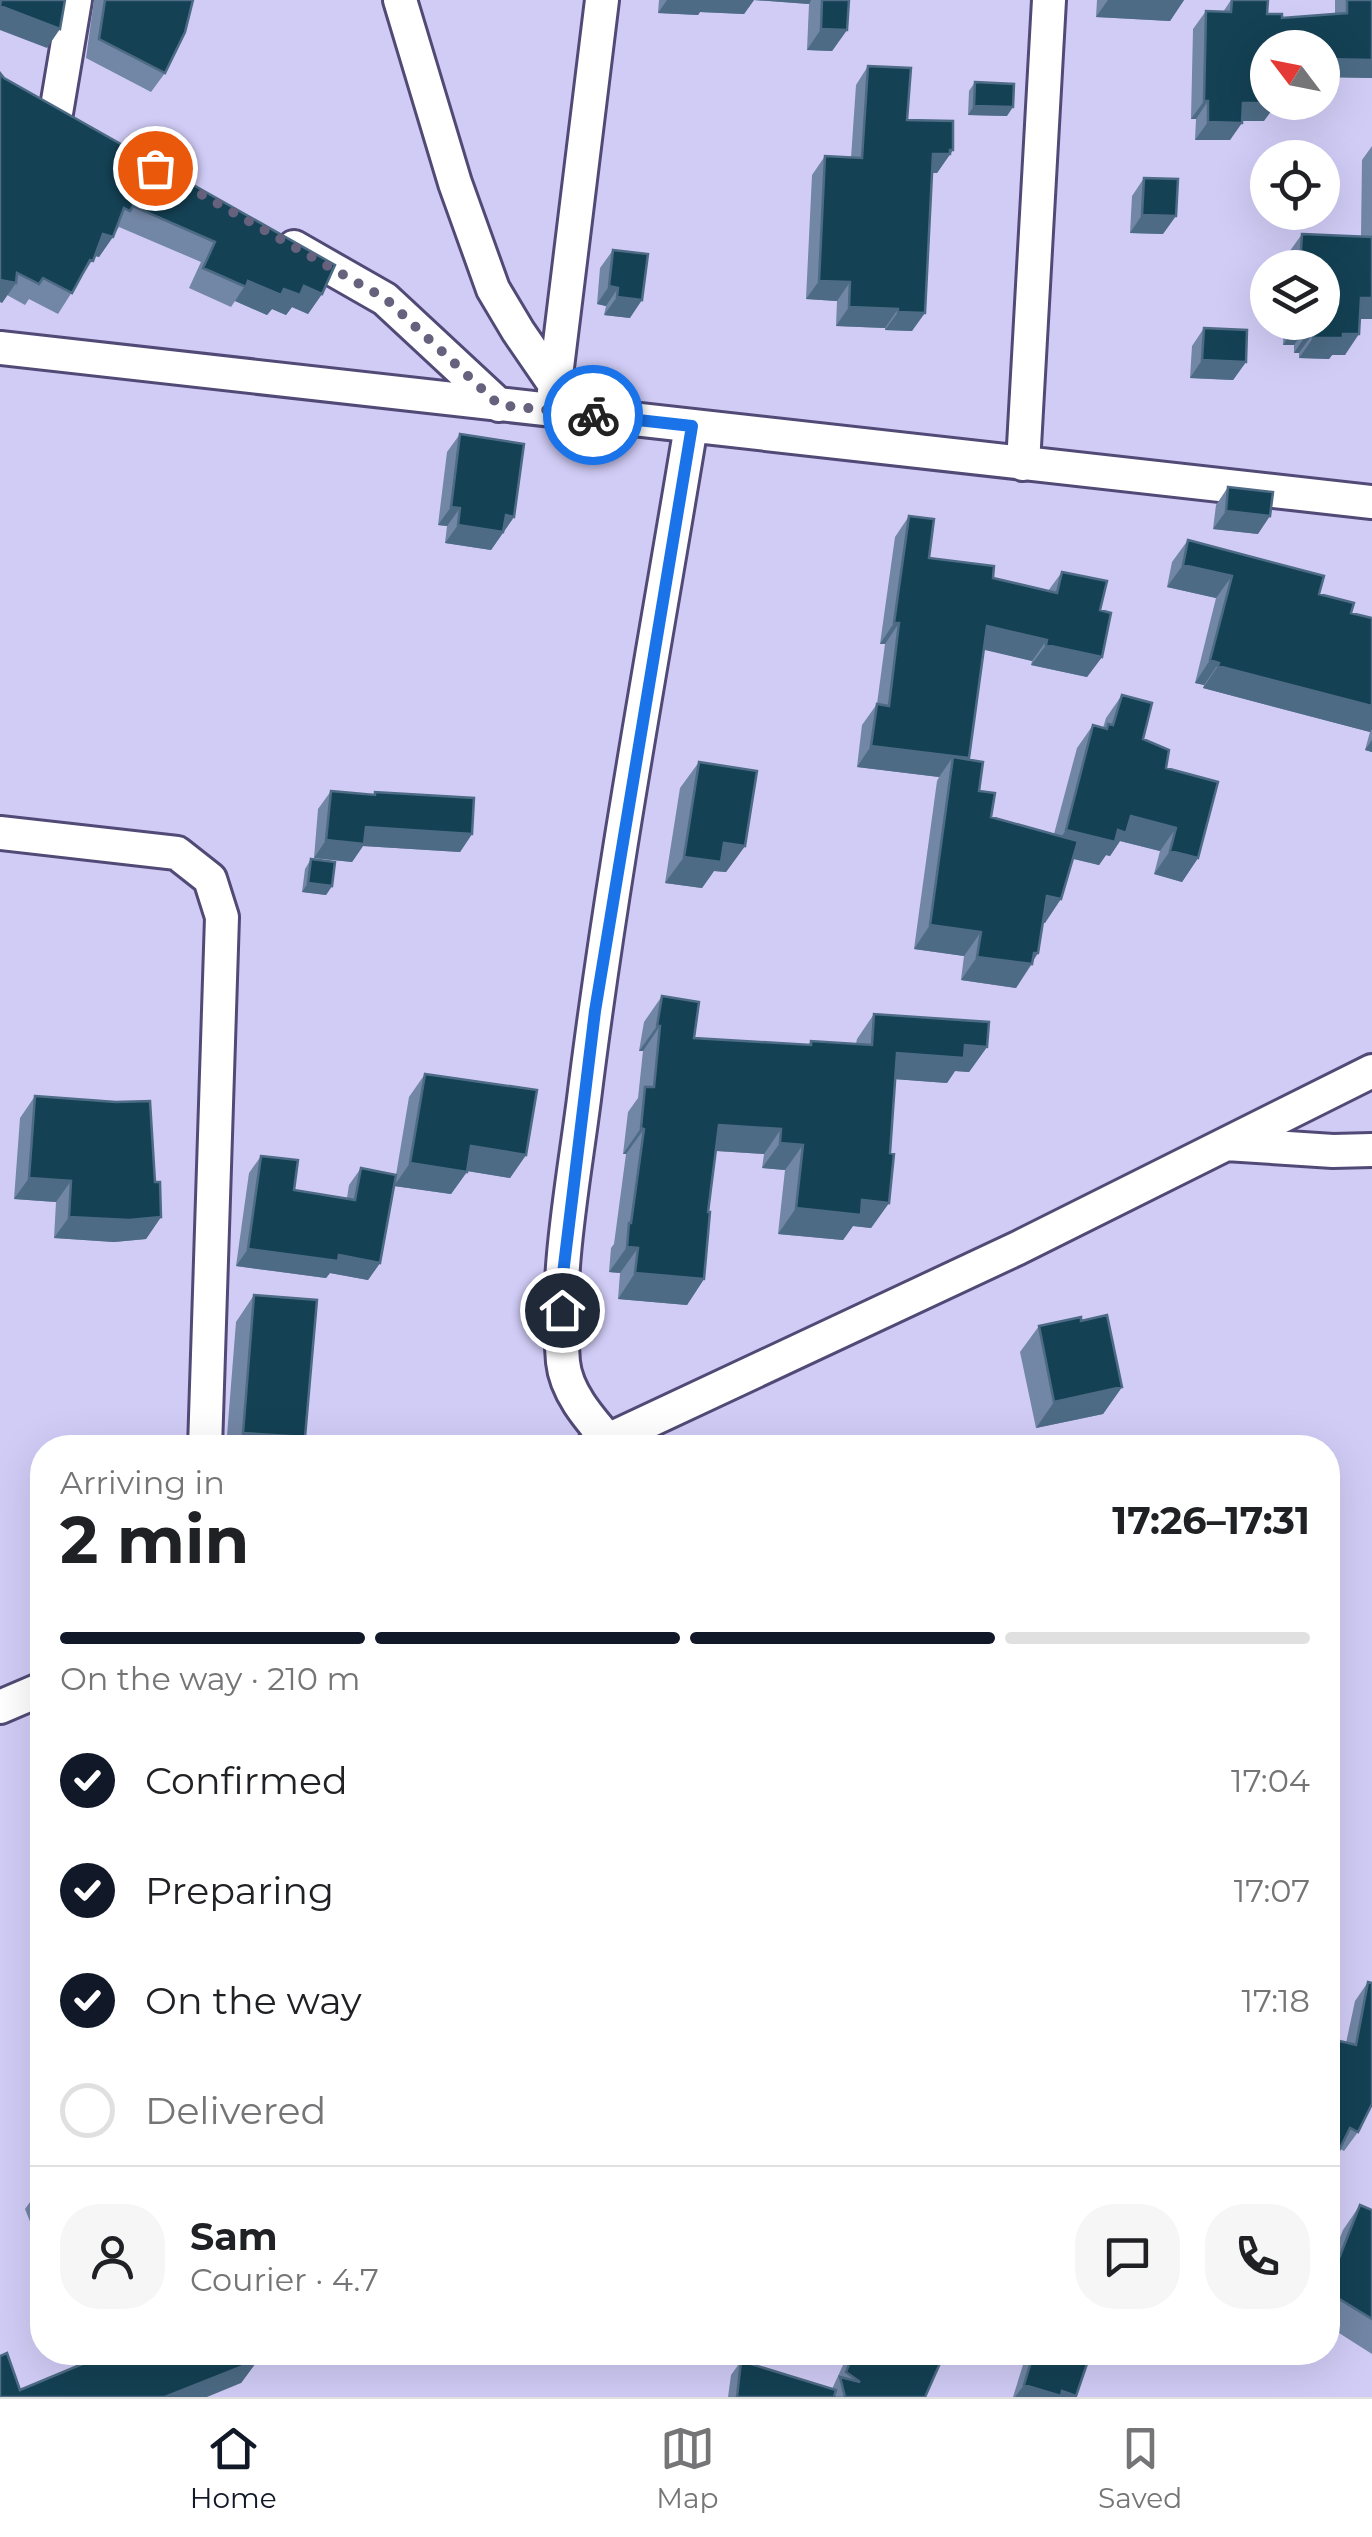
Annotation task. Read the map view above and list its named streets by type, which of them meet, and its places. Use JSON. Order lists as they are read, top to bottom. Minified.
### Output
{"north":"top left","page":{"heading":["2 min","Arriving in","17:26–17:31"],"panel":["Sam","Courier · 4.7"],"bar":"On the way · 210 m","list":[["Confirmed","17:04"],["Preparing","17:07"],["On the way","17:18"],"Delivered"],"tabs":["Home","Map","Saved"]}}
